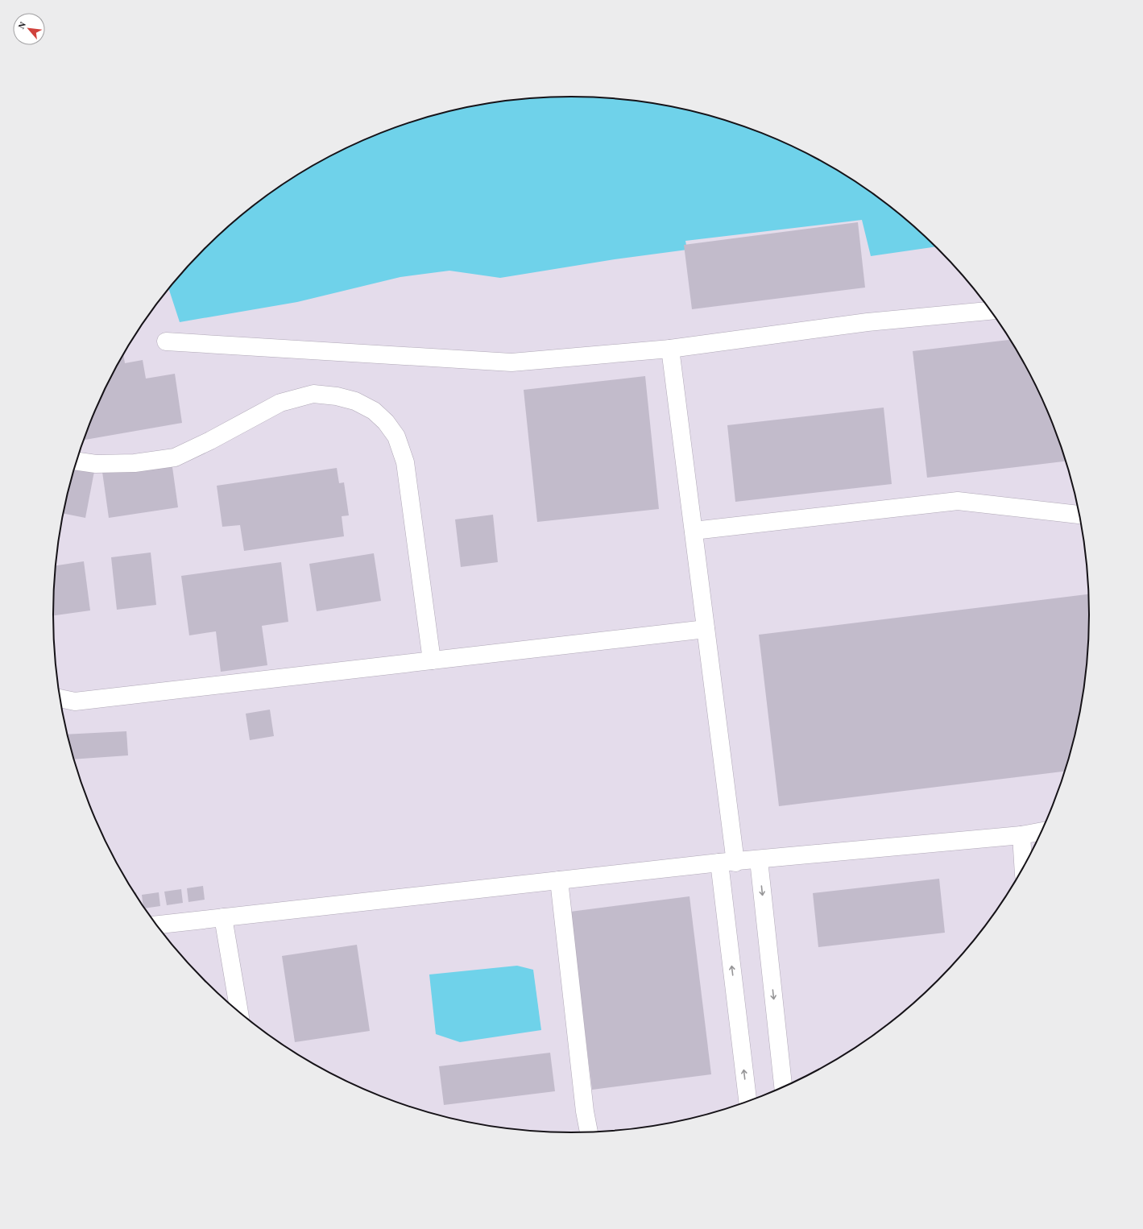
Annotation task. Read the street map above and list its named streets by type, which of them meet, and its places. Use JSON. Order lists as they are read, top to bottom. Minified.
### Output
{"north":"top left"}
